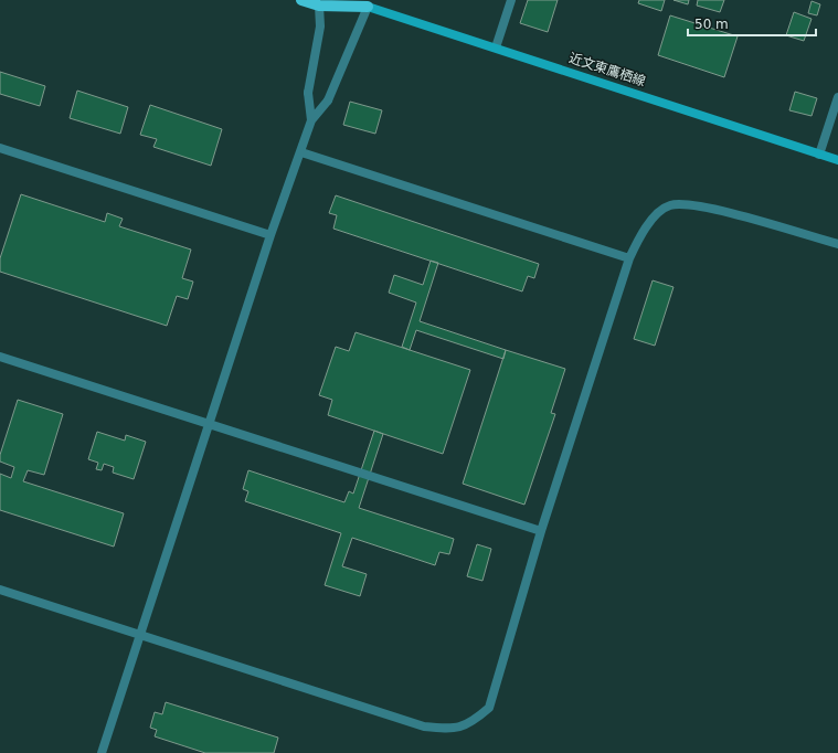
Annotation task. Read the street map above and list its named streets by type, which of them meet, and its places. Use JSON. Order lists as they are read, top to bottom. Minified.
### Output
{"streets":{"main road":["近文東鷹栖線"]},"scale_bar":"50 m"}
